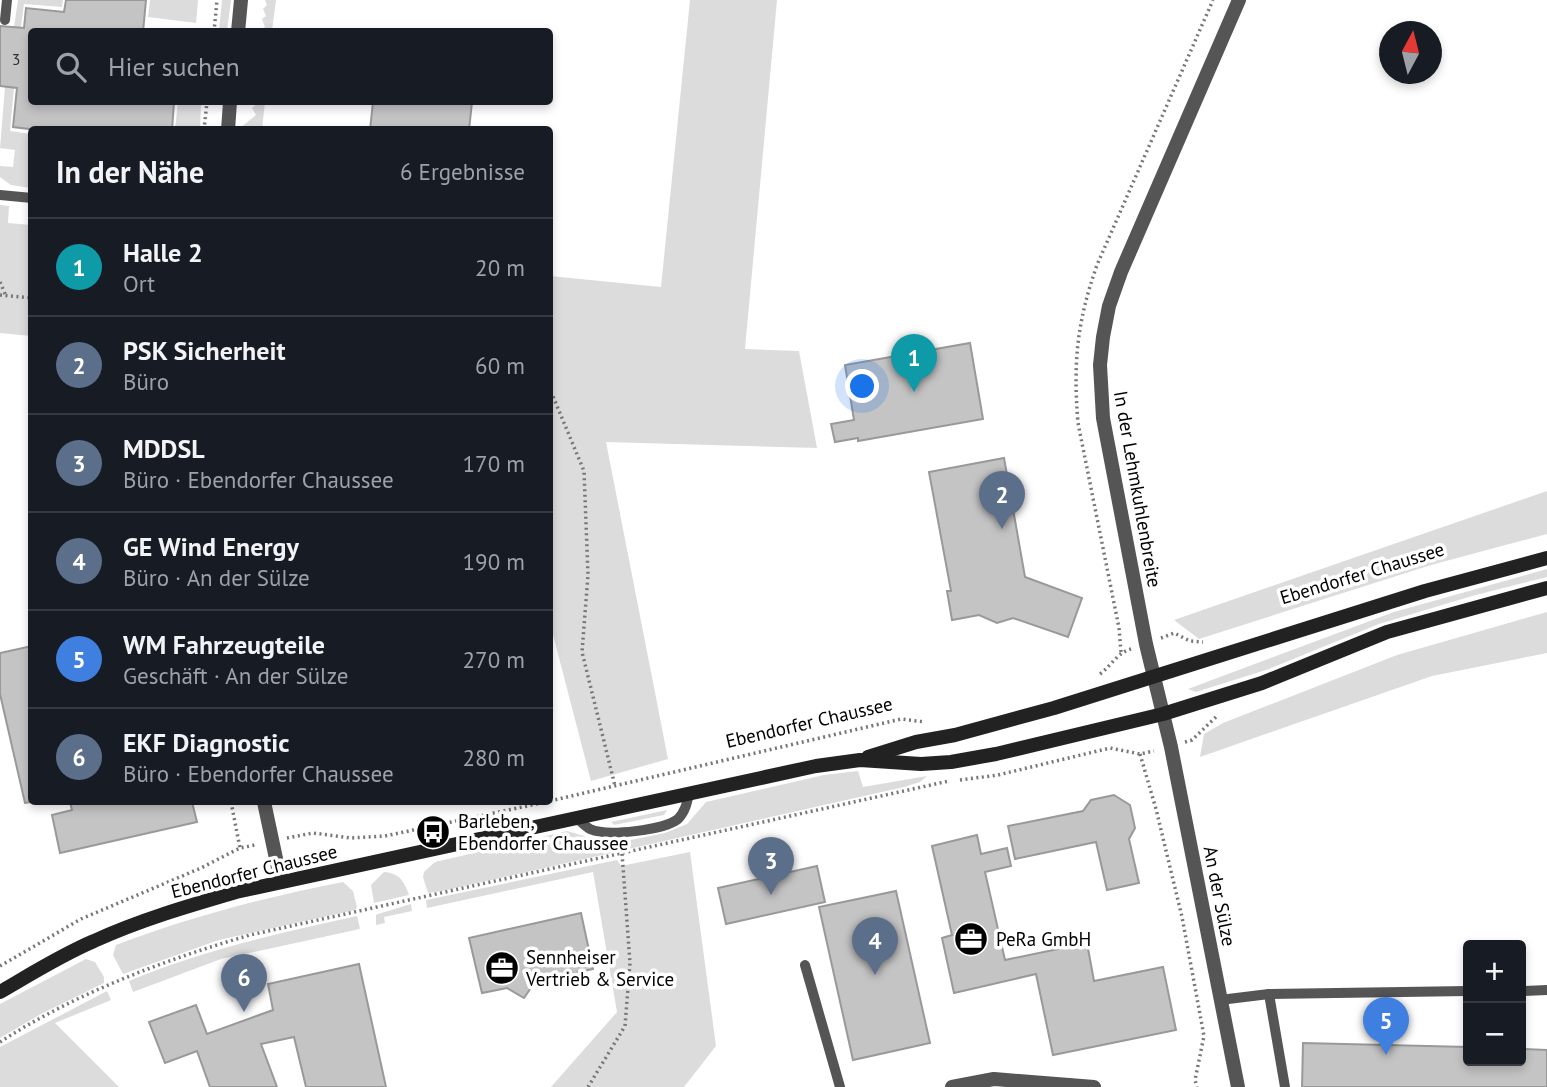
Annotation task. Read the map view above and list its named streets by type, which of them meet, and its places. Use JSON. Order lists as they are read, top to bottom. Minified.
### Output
{"streets":{"main road":["Ebendorfer Chaussee"],"street":["In der Lehmkuhlenbreite","An der Sülze"]},"crossings":[["In der Lehmkuhlenbreite","Ebendorfer Chaussee"],["In der Lehmkuhlenbreite","An der Sülze"],["Ebendorfer Chaussee","An der Sülze"]],"places":{"bus stop":["Barleben, Ebendorfer Chaussee"],"office":["PeRa GmbH","Sennheiser Vertrieb & Service"]},"house_numbers":["3"],"north":"top","page":{"search":"Hier suchen","heading":["In der Nähe","6 Ergebnisse"],"list":[{"mark":"1","name":"Halle 2","note":"Ort","value":"20 m"},{"mark":"2","name":"PSK Sicherheit","note":"Büro","value":"60 m"},{"mark":"3","name":"MDDSL","note":"Büro · Ebendorfer Chaussee","value":"170 m"},{"mark":"4","name":"GE Wind Energy","note":"Büro · An der Sülze","value":"190 m"},{"mark":"5","name":"WM Fahrzeugteile","note":"Geschäft · An der Sülze","value":"270 m"},{"mark":"6","name":"EKF Diagnostic","note":"Büro · Ebendorfer Chaussee","value":"280 m"}],"pins":["1","2","3","4","6","5"],"map_buttons":["+","−"]}}
